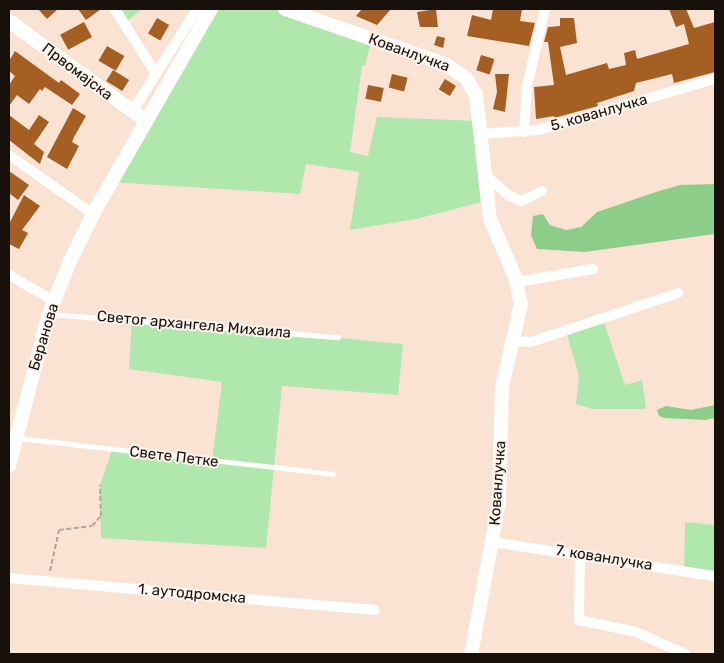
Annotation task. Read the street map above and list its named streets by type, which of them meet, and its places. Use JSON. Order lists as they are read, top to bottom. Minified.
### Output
{"streets":{"street":["Кованлучка","Првомајска","5. кованлучка","Беранова","7. кованлучка","1. аутодромска"],"lane":["Светог архангела Михаила","Свете Петке"]},"crossings":[["Кованлучка","5. кованлучка"],["Кованлучка","7. кованлучка"],["Првомајска","Беранова"],["Светог архангела Михаила","Беранова"],["Беранова","Свете Петке"]]}
